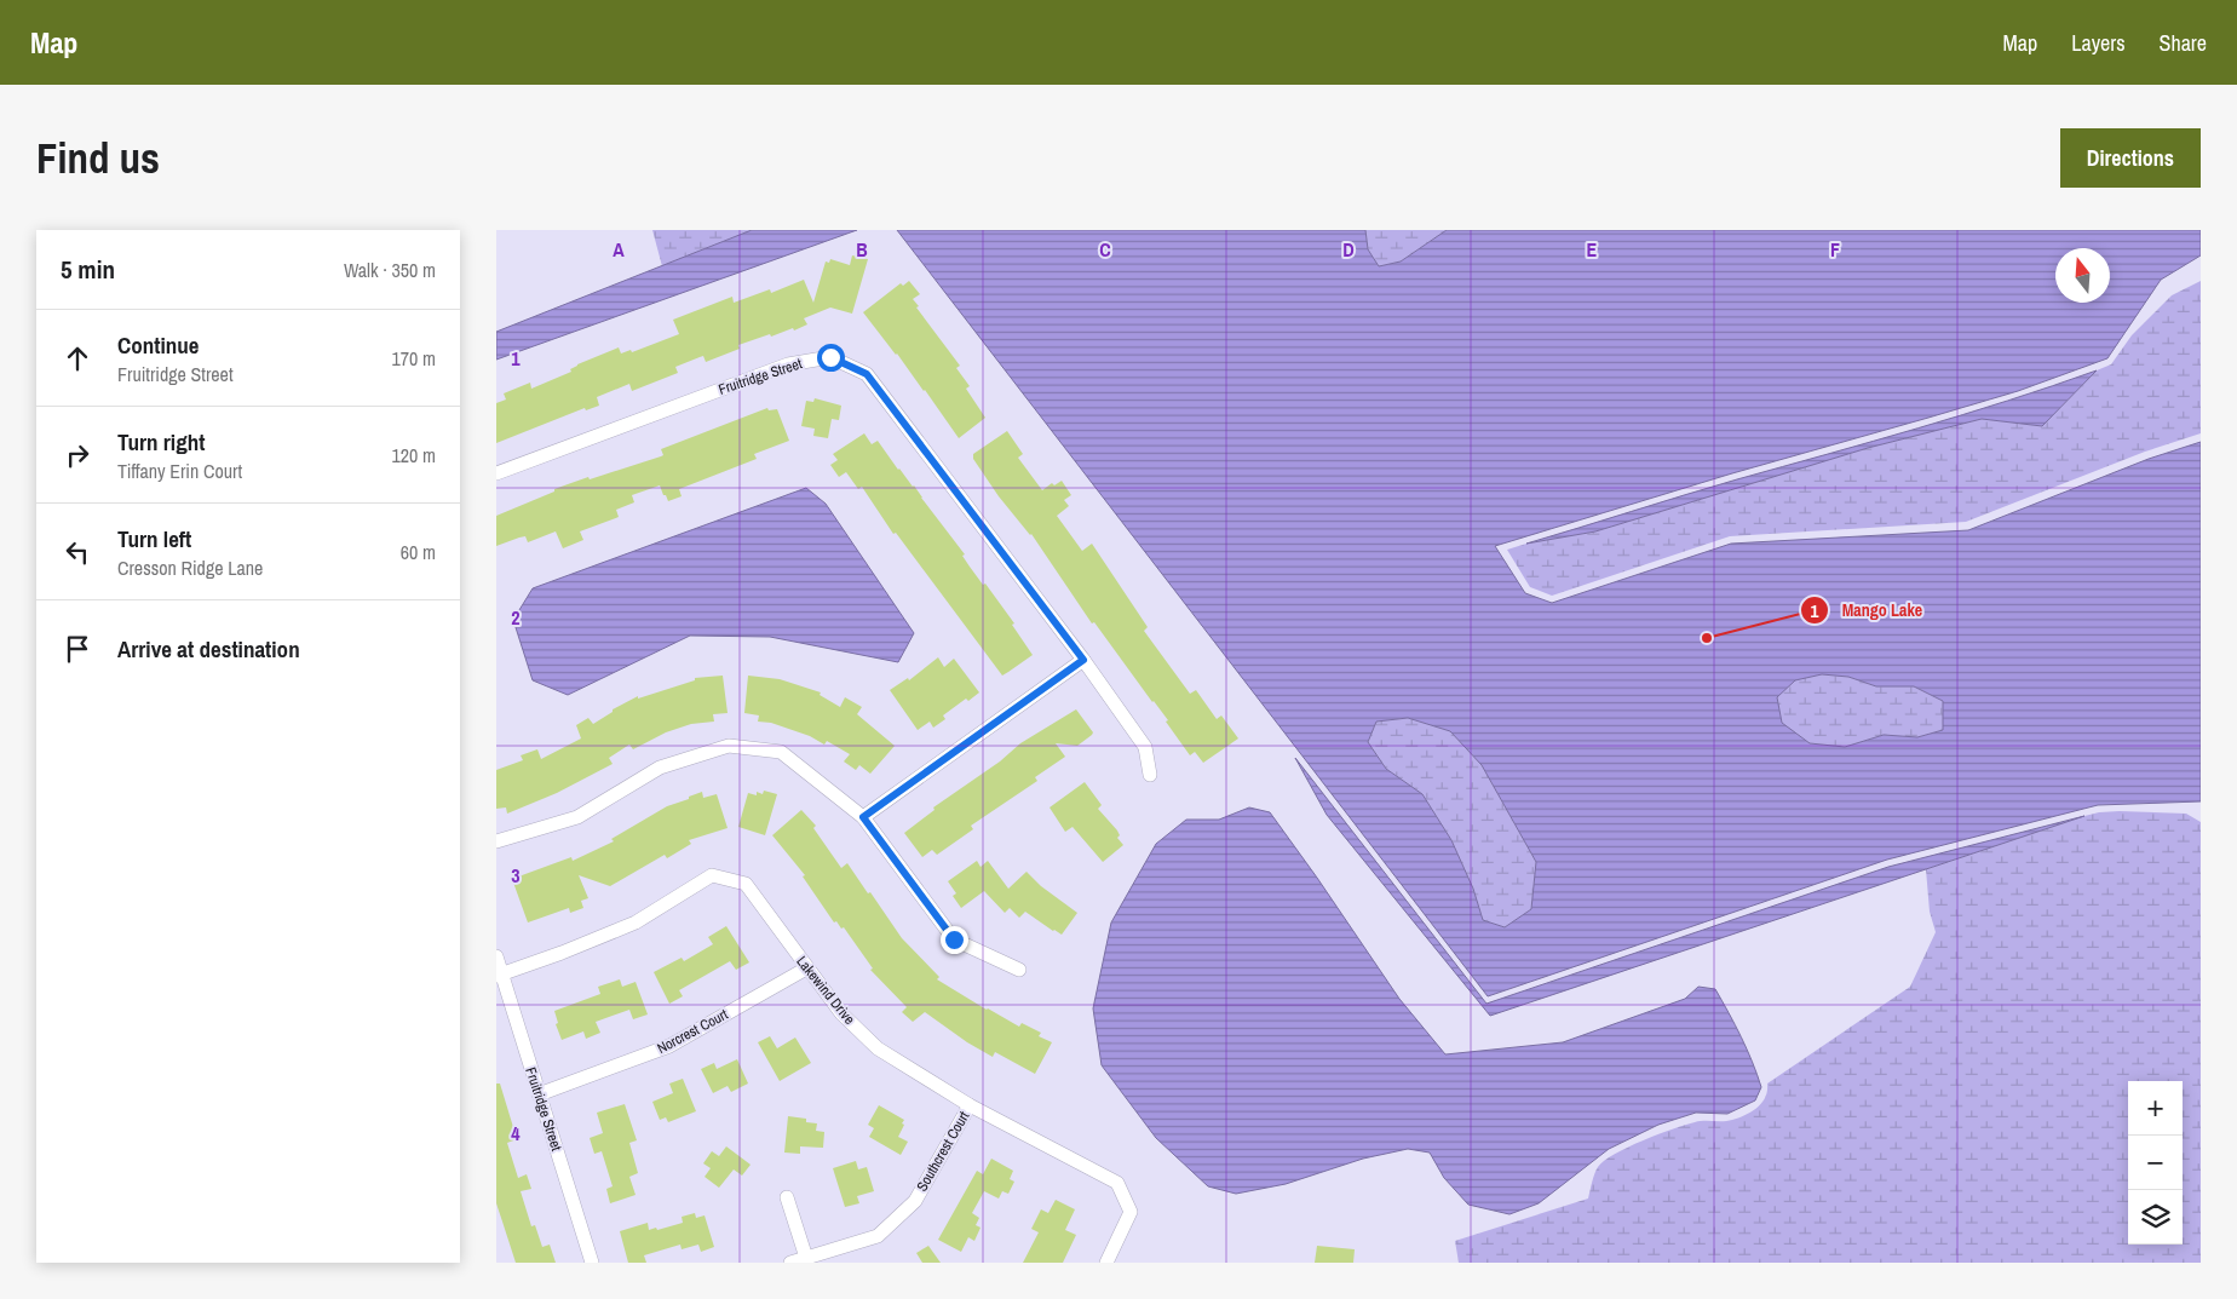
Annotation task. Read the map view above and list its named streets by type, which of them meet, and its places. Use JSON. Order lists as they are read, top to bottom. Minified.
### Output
{"streets":{"street":["Fruitridge Street","Lakewind Drive","Norcrest Court","Southcrest Court"]},"crossings":[["Fruitridge Street","Lakewind Drive"],["Fruitridge Street","Norcrest Court"],["Lakewind Drive","Norcrest Court"],["Lakewind Drive","Southcrest Court"]],"places":["Mango Lake"],"north":"top","page":{"header":"Map","nav":["Map","Layers","Share"],"buttons":"Directions","title":"Find us","heading":["5 min","Walk · 350 m"],"list":[["Continue","Fruitridge Street","170 m"],["Turn right","Tiffany Erin Court","120 m"],["Turn left","Cresson Ridge Lane","60 m"],"Arrive at destination"],"map_buttons":["+","−"]},"grid":{"columns":["A","B","C","D","E","F"],"rows":["1","2","3","4"]}}
